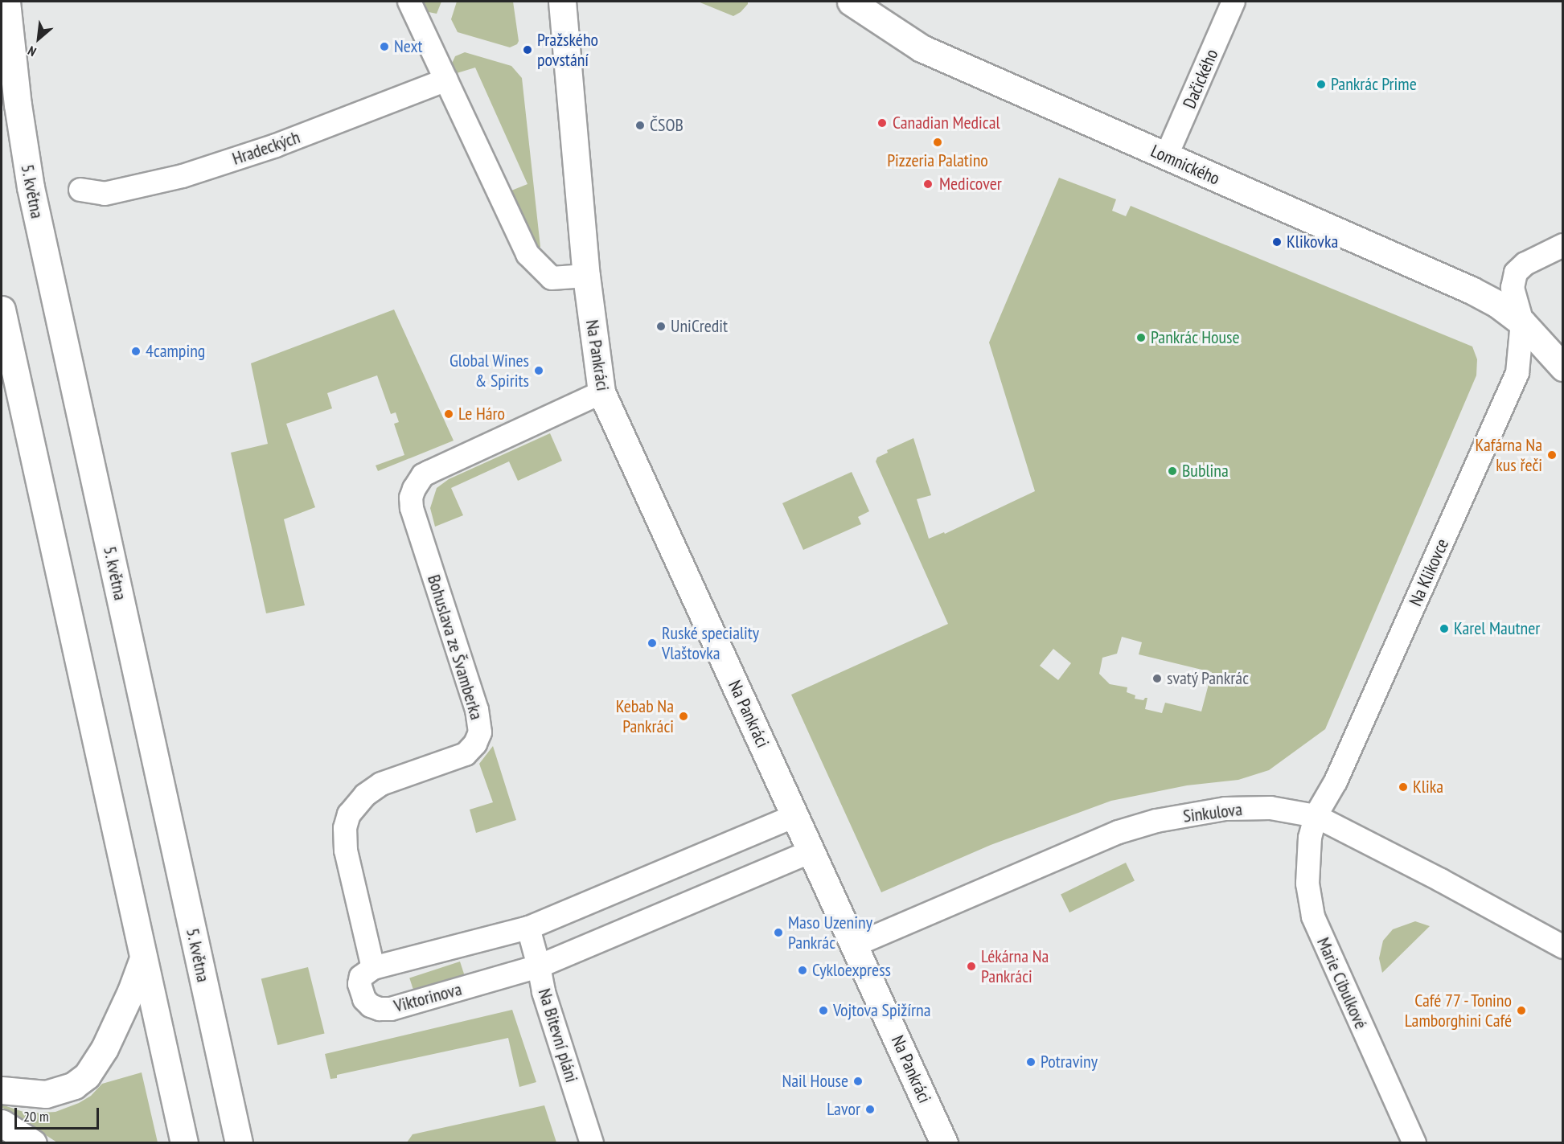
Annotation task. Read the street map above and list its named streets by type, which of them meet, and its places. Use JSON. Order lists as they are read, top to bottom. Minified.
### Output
{"streets":{"main road":["Lomnického","5. května","Na Pankráci"],"street":["Dačického","Hradeckých","Na Klikovce","Bohuslava ze Švamberka","Sinkulova","Marie Cibulkové","Viktorinova","Na Bitevní pláni"]},"crossings":[["Dačického","Lomnického"],["Lomnického","Na Klikovce"],["Na Pankráci","Bohuslava ze Švamberka"],["Na Pankráci","Sinkulova"],["Na Pankráci","Viktorinova"],["Na Klikovce","Sinkulova"],["Na Klikovce","Marie Cibulkové"],["Bohuslava ze Švamberka","Viktorinova"],["Sinkulova","Marie Cibulkové"],["Viktorinova","Na Bitevní pláni"]],"places":["Next","Pražského povstání","Pankrác Prime","Canadian Medical","ČSOB","Pizzeria Palatino","Medicover","Klikovka","UniCredit","Pankrác House","4camping","Global Wines & Spirits","Le Háro","Kafárna Na kus řeči","Bublina","Karel Mautner","Ruské speciality Vlaštovka","svatý Pankrác","Kebab Na Pankráci","Klika","Maso Uzeniny Pankrác","Lékárna Na Pankráci","Cykloexpress","Vojtova Spižírna","Café 77 - Tonino Lamborghini Café","Potraviny","Nail House","Lavor"],"scale_bar":"20 m","north":"bottom left"}
